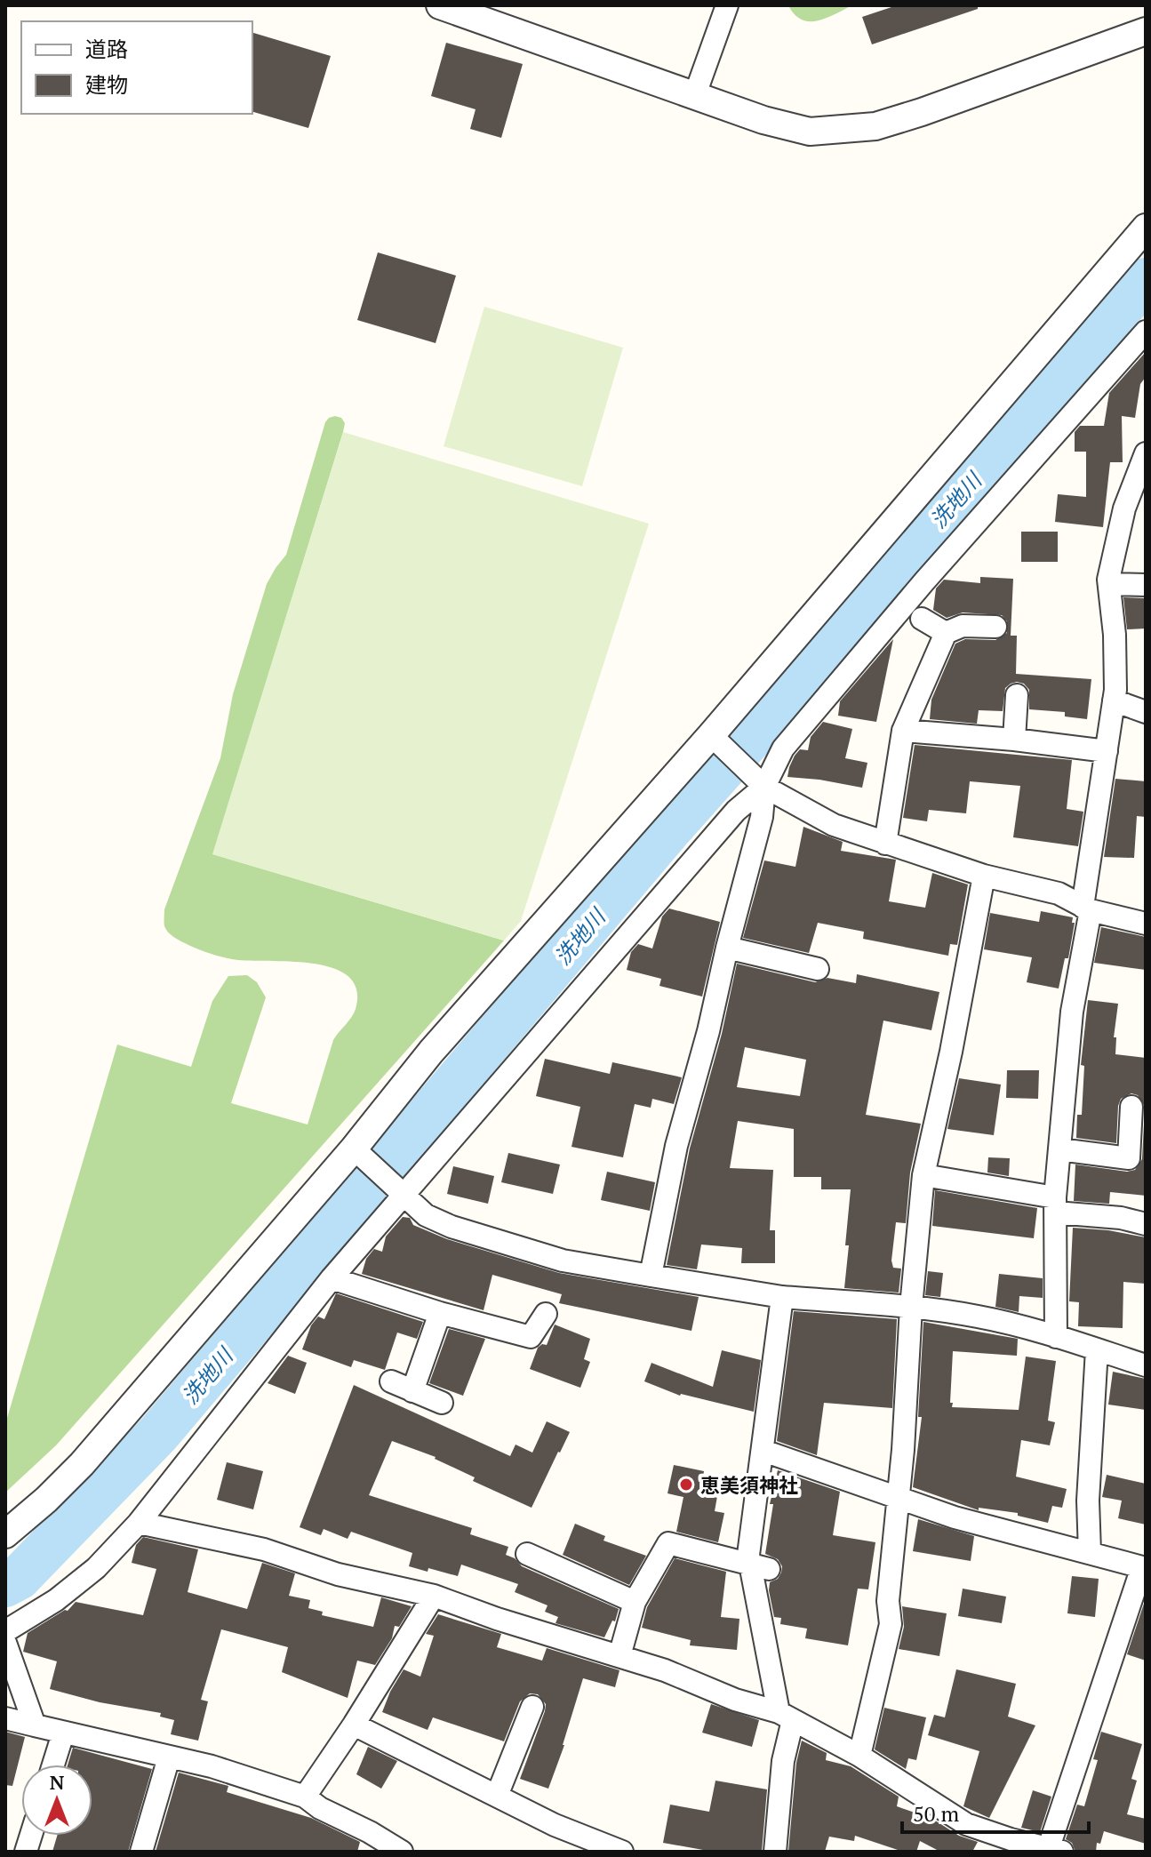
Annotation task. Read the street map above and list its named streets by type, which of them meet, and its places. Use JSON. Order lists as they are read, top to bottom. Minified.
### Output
{"water":["洗地川"],"places":["恵美須神社"],"legend":["道路","建物"],"scale_bar":"50 m","north":"top"}
